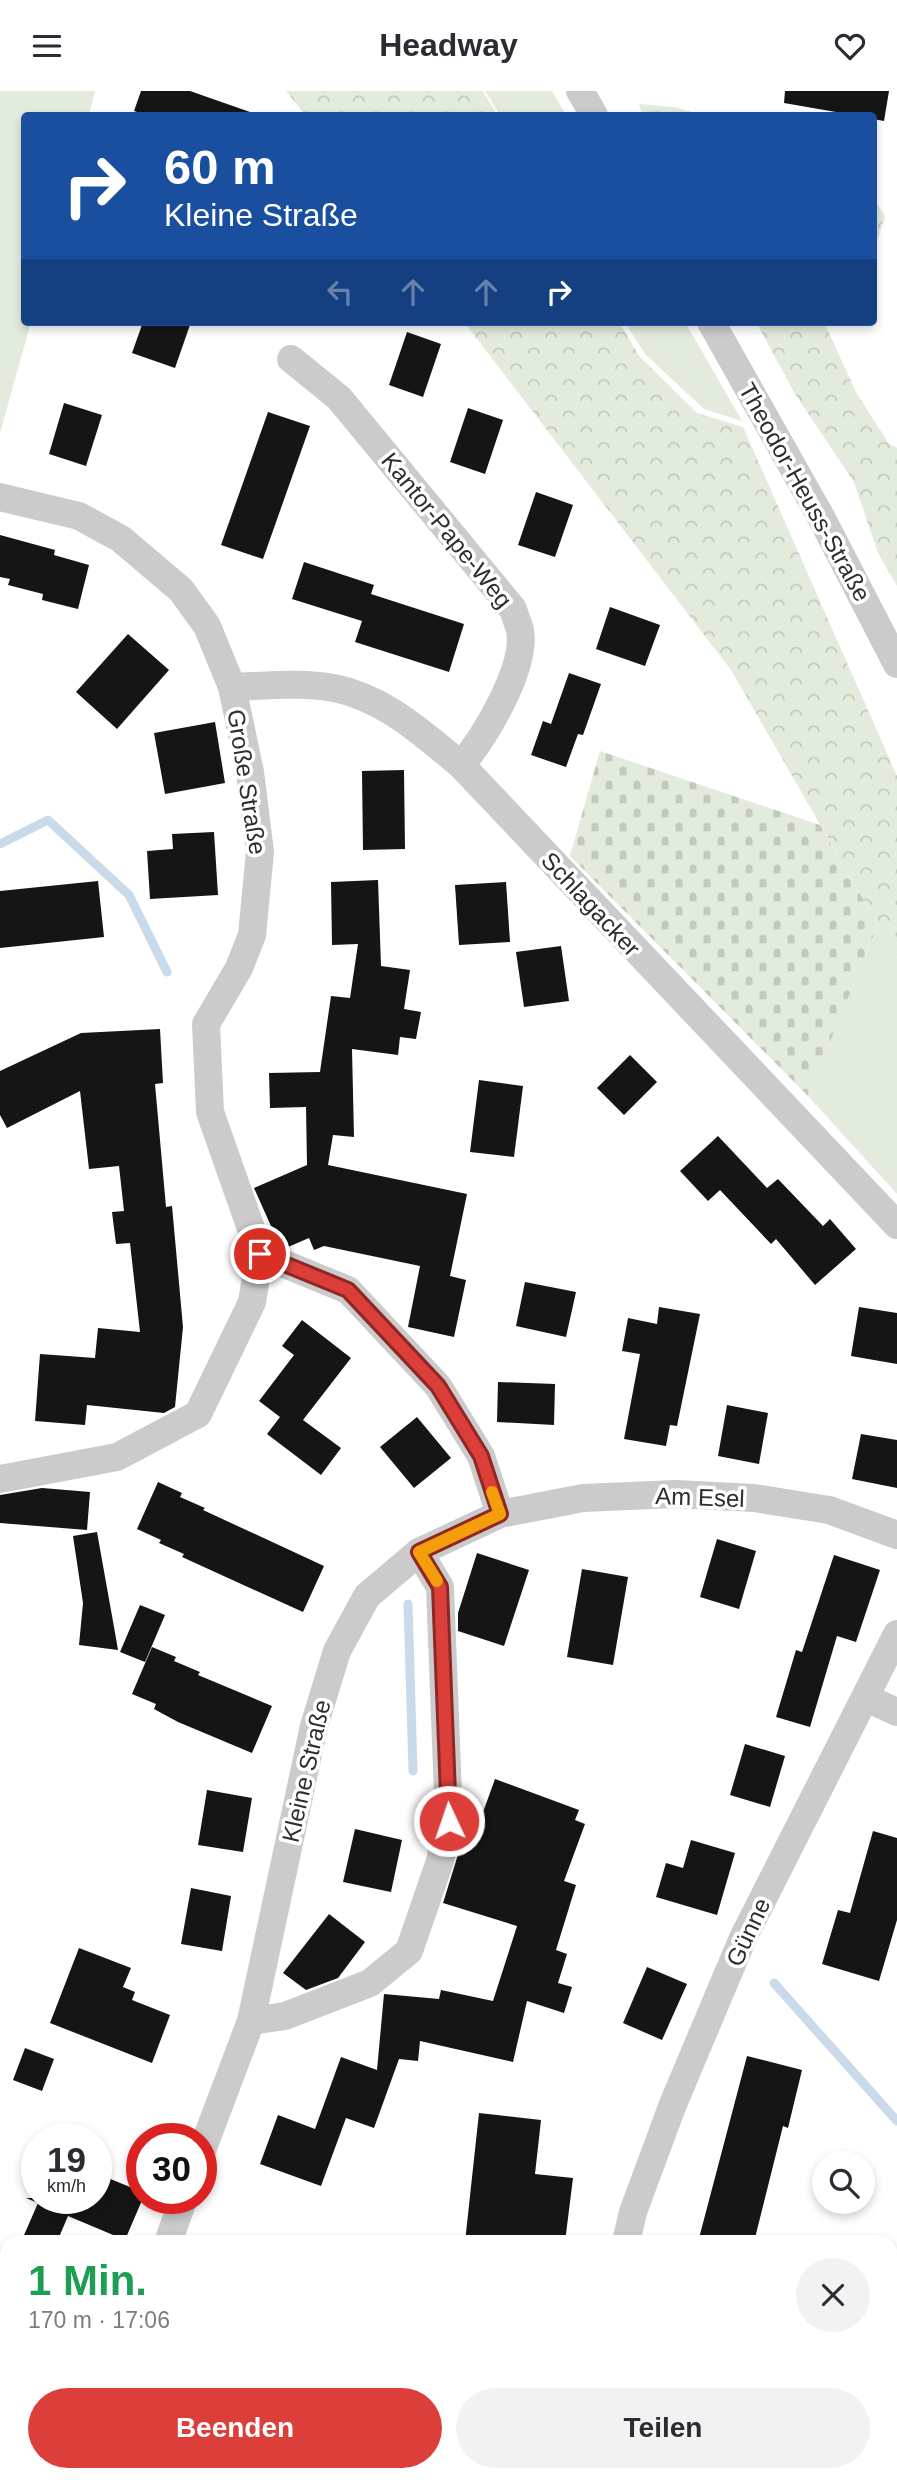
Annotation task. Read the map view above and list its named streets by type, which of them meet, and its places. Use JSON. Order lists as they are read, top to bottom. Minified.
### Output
{"streets":{"street":["Theodor-Heuss-Straße","Kantor-Pape-Weg","Große Straße","Schlagacker","Am Esel","Kleine Straße","Günne"]},"crossings":[["Kantor-Pape-Weg","Schlagacker"],["Große Straße","Schlagacker"],["Am Esel","Kleine Straße"]],"page":{"header":"Headway","turn":["60 m","Kleine Straße"],"speed":"19 km/h","limit":"30","heading":["1 Min.","170 m · 17:06"],"buttons":["Beenden","Teilen"]}}
